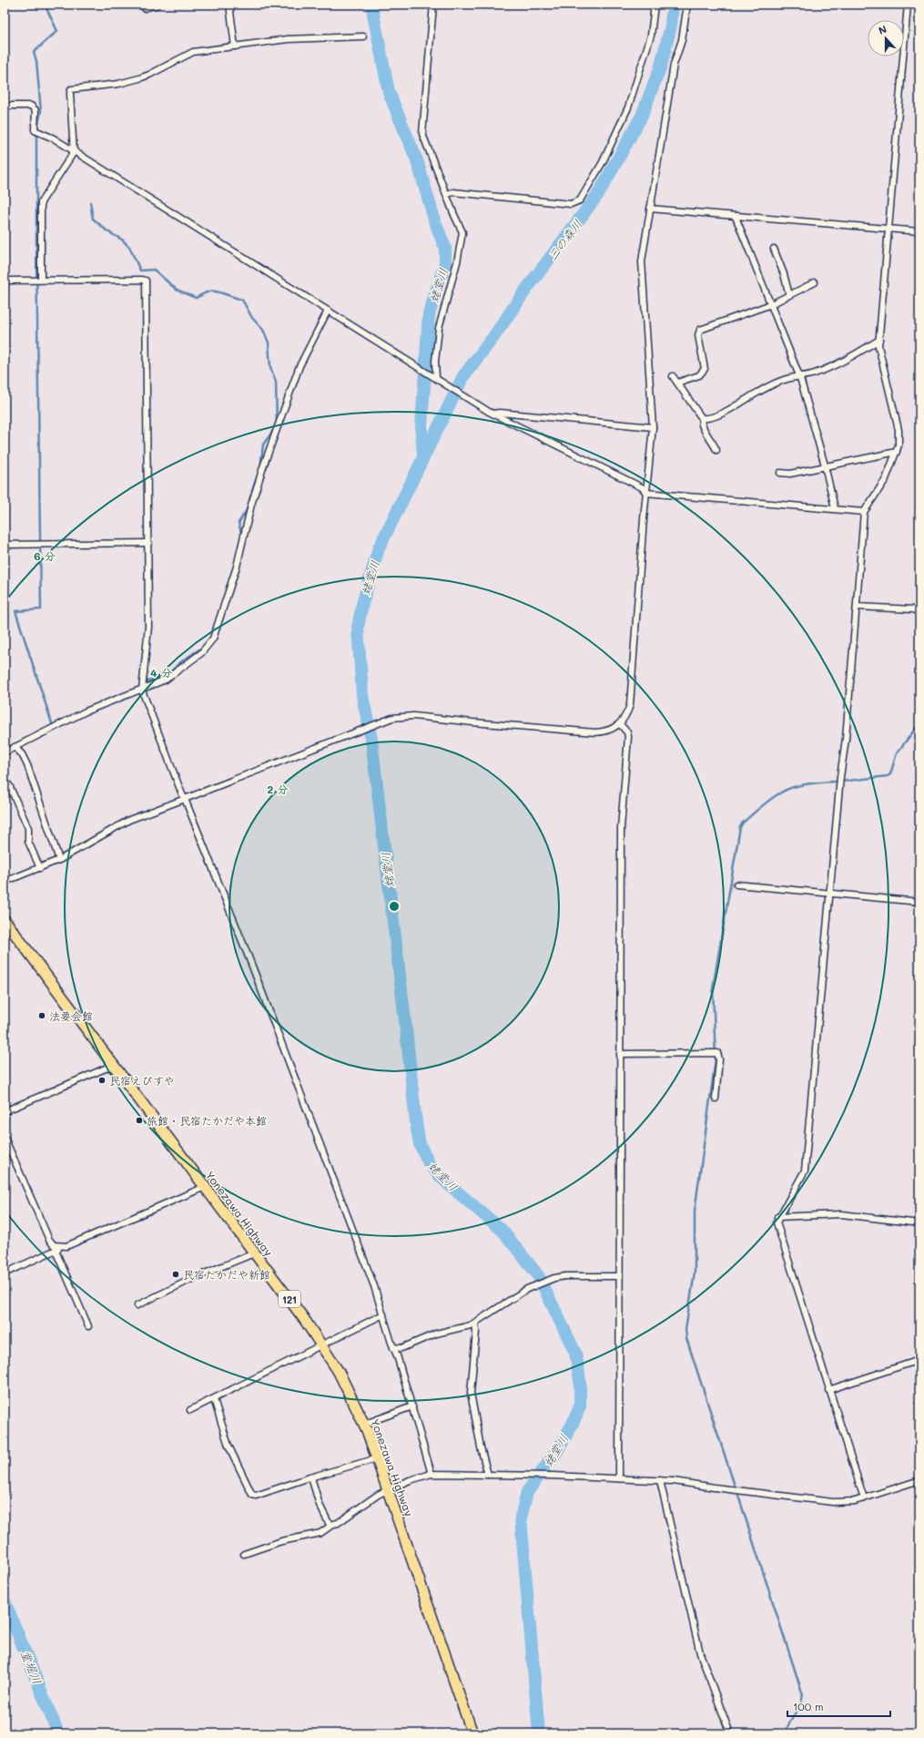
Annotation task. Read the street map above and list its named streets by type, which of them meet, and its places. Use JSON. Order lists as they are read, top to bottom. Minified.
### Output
{"streets":{"highway":["Yonezawa Highway","121"]},"water":["三の森川","姥堂川","堂堀川"],"places":["法要会館","民宿えびすや","旅館・民宿たかだや本館","民宿たかだや新館"],"scale_bar":"100 m","north":"top","rings":["6 分","4 分","2 分"]}
